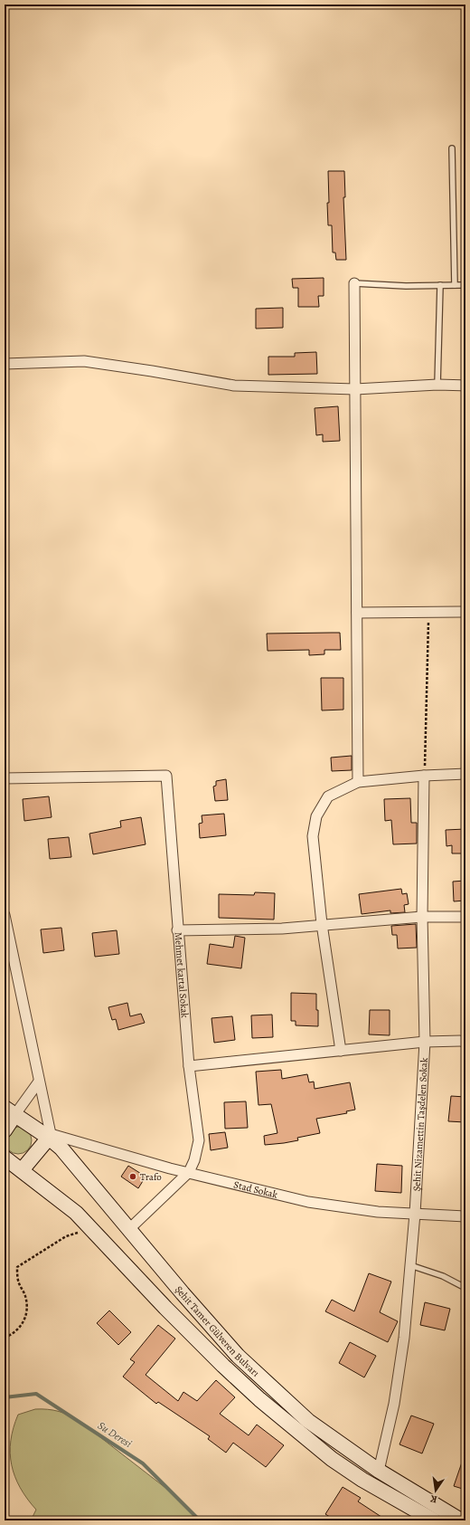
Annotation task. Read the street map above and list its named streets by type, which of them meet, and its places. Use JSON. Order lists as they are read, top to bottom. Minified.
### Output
{"streets":{"main road":["Şehit Tamer Gülveren Bulvarı"],"street":["Mehmet kartal Sokak","Şehit Nizamettin Taşdelen Sokak","Stad Sokak"]},"crossings":[["Mehmet kartal Sokak","Stad Sokak"],["Şehit Nizamettin Taşdelen Sokak","Stad Sokak"],["Şehit Nizamettin Taşdelen Sokak","Şehit Tamer Gülveren Bulvarı"],["Stad Sokak","Şehit Tamer Gülveren Bulvarı"]],"water":["Su Deresi"],"places":["Trafo"],"north":"bottom"}
